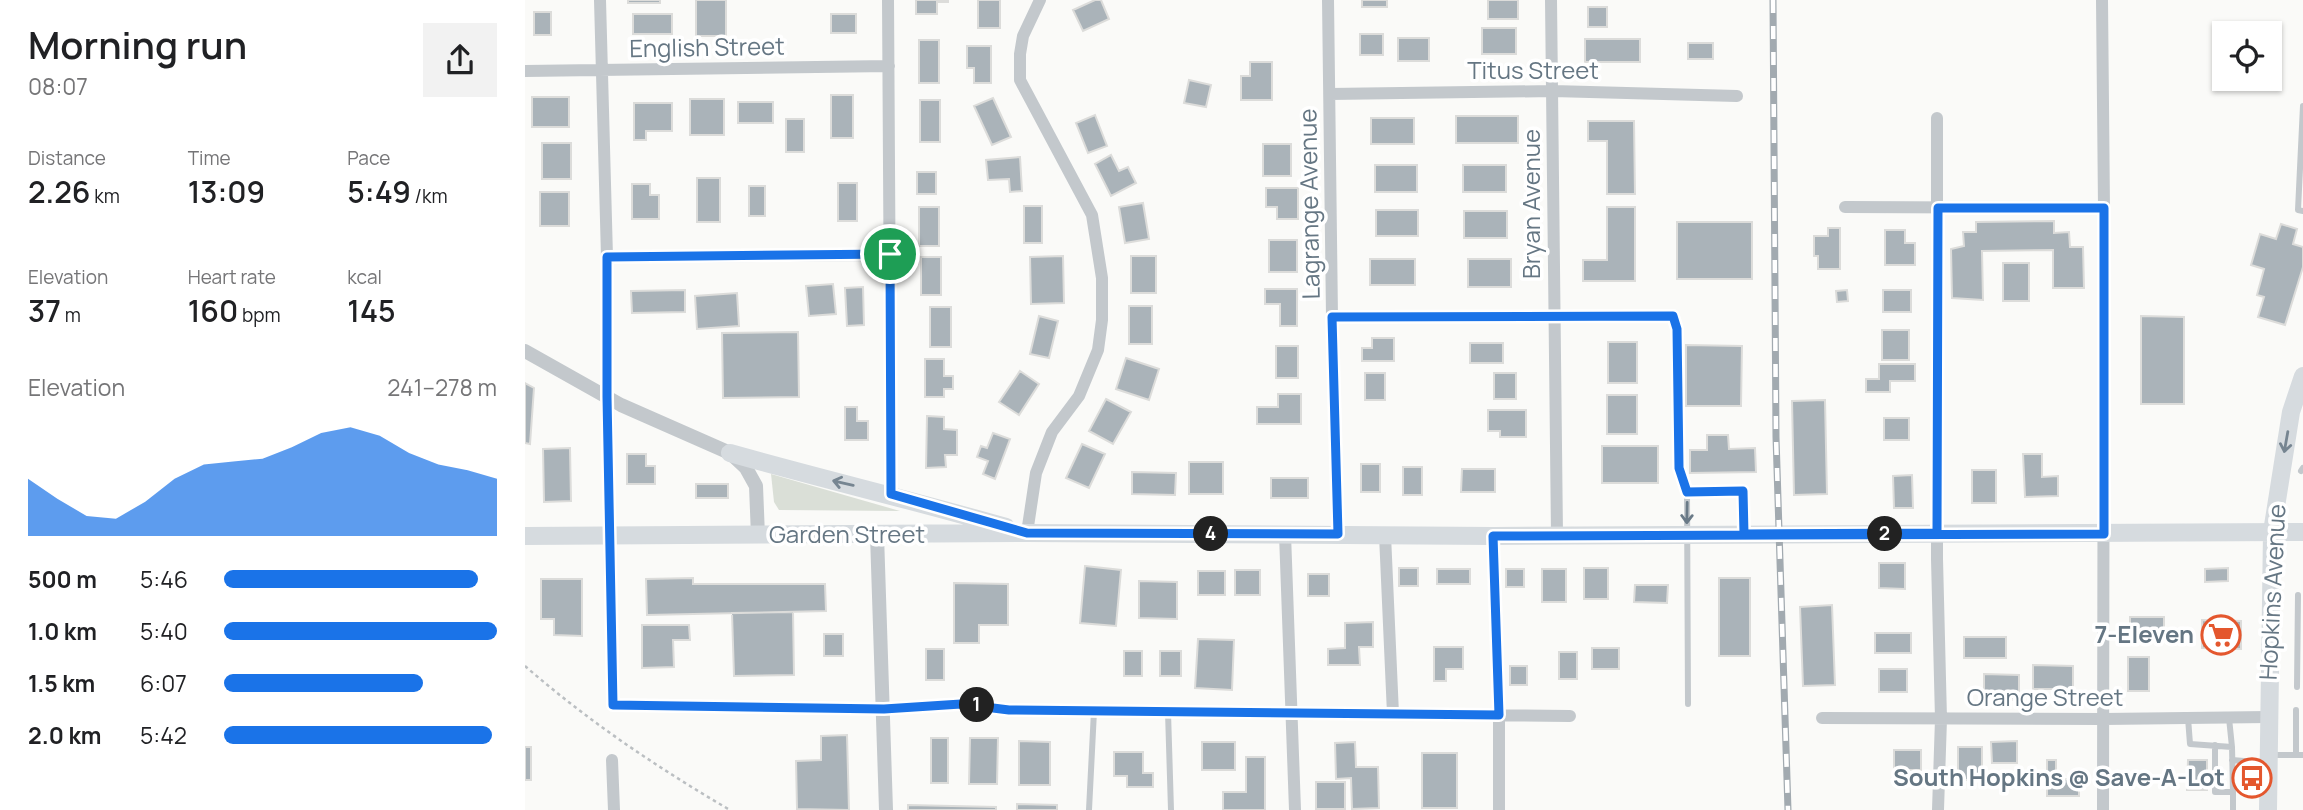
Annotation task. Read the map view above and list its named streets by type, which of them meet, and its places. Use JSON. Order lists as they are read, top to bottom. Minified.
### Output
{"streets":{"main road":["Garden Street","Hopkins Avenue"],"street":["English Street","Titus Street","Lagrange Avenue","Bryan Avenue","Orange Street"]},"crossings":[["Titus Street","Lagrange Avenue"],["Titus Street","Bryan Avenue"],["Lagrange Avenue","Garden Street"],["Bryan Avenue","Garden Street"],["Garden Street","Hopkins Avenue"],["Hopkins Avenue","Orange Street"]],"one_way":["Hopkins Avenue"],"places":{"supermarket":["7-Eleven"],"bus stop":["South Hopkins @ Save-A-Lot"]},"page":{"heading":["Morning run","08:07"],"stats":[["Distance","2.26 km"],["Time","13:09"],["Pace","5:49 /km"],["Elevation","37 m"],["Heart rate","160 bpm"],["kcal","145"]],"chart":["Elevation","241–278 m"],"pins":["2","4","1"],"list":[{"name":"500 m","note":"5:46"},{"name":"1.0 km","note":"5:40"},{"name":"1.5 km","note":"6:07"},{"name":"2.0 km","note":"5:42"}]}}
